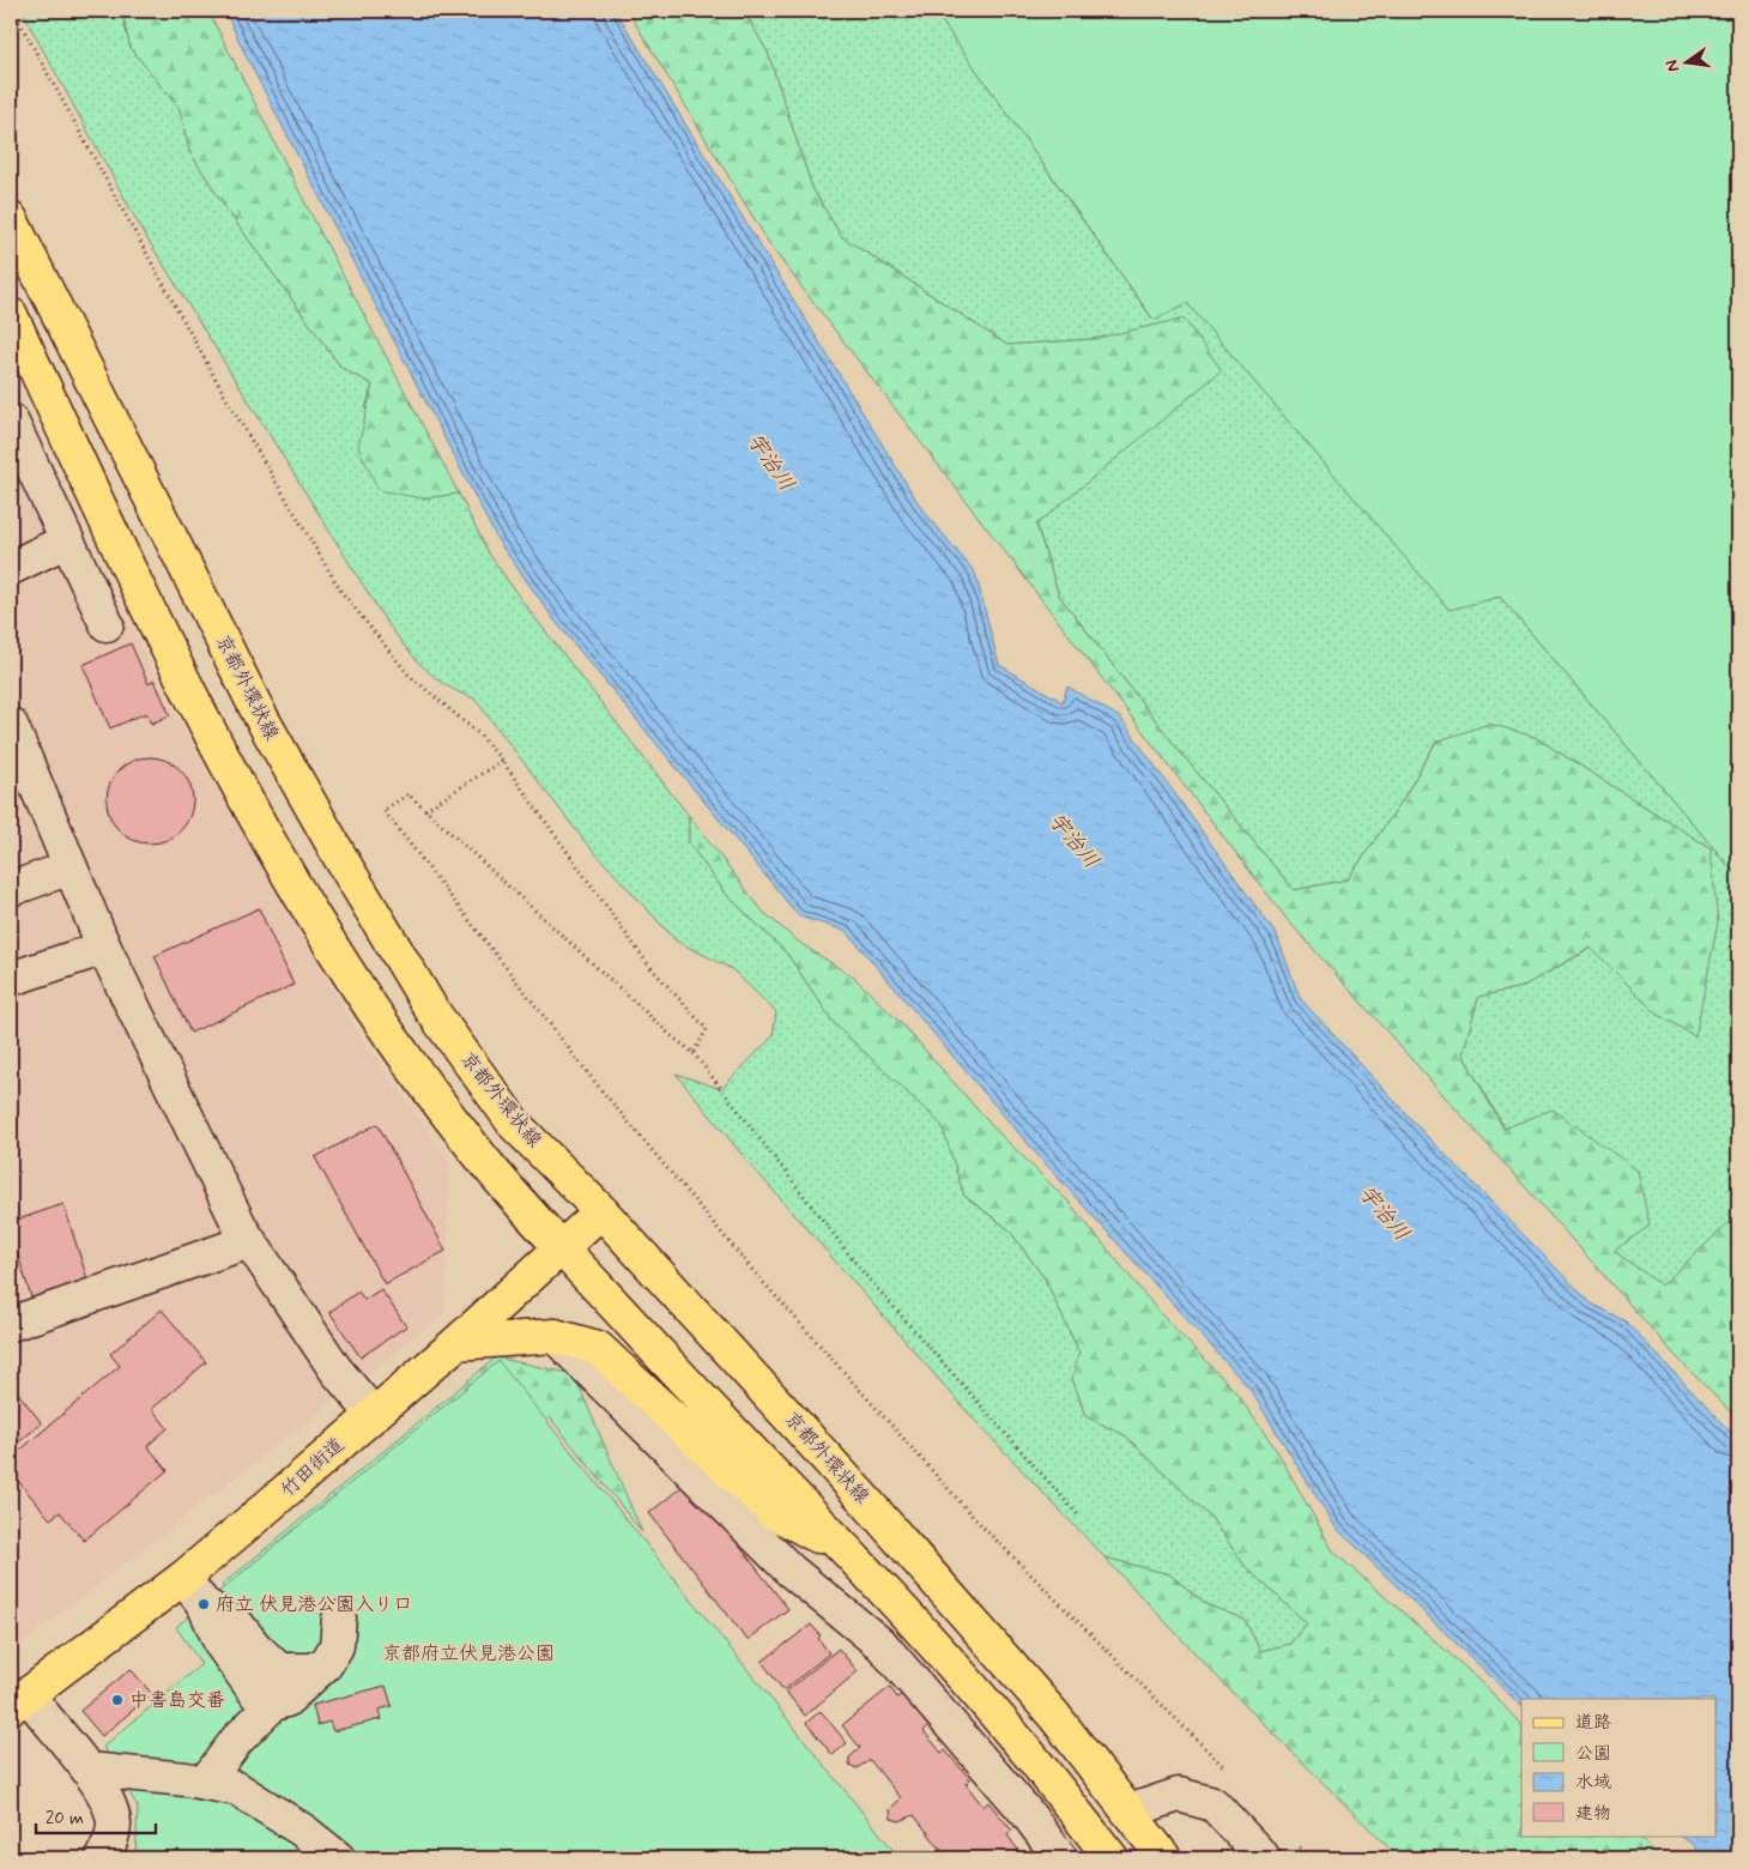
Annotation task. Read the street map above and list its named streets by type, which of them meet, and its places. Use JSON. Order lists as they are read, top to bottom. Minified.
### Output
{"streets":{"main road":["京都外環状線","竹田街道"]},"crossings":[["京都外環状線","竹田街道"]],"water":["宇治川"],"parks":["京都府立伏見港公園"],"places":["府立 伏見港公園入り口","中書島交番"],"legend":["道路","公園","水域","建物"],"scale_bar":"20 m","north":"left"}
